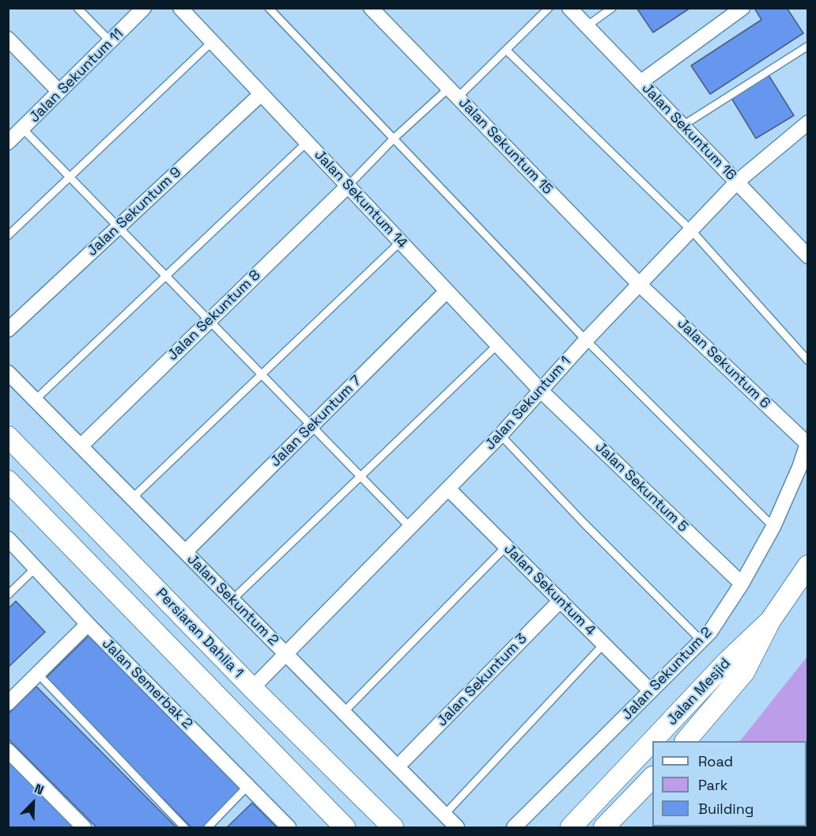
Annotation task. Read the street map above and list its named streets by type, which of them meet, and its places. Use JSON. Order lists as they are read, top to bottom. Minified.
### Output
{"streets":{"street":["Jalan Sekuntum 11","Jalan Sekuntum 16","Jalan Sekuntum 15","Jalan Sekuntum 14","Jalan Sekuntum 9","Jalan Sekuntum 8","Jalan Sekuntum 6","Jalan Sekuntum 1","Jalan Sekuntum 7","Jalan Sekuntum 5","Jalan Sekuntum 4","Jalan Sekuntum 2","Persiaran Dahlia 1","Jalan Sekuntum 3","Jalan Semerbak 2","Jalan Mesjid"]},"crossings":[["Jalan Sekuntum 16","Jalan Sekuntum 1"],["Jalan Sekuntum 15","Jalan Sekuntum 6"],["Jalan Sekuntum 15","Jalan Sekuntum 1"],["Jalan Sekuntum 14","Jalan Sekuntum 9"],["Jalan Sekuntum 14","Jalan Sekuntum 8"],["Jalan Sekuntum 14","Jalan Sekuntum 1"],["Jalan Sekuntum 14","Jalan Sekuntum 7"],["Jalan Sekuntum 14","Jalan Sekuntum 5"],["Jalan Sekuntum 8","Jalan Sekuntum 2"],["Jalan Sekuntum 6","Jalan Sekuntum 1"],["Jalan Sekuntum 6","Jalan Sekuntum 2"],["Jalan Sekuntum 1","Jalan Sekuntum 5"],["Jalan Sekuntum 1","Jalan Sekuntum 4"],["Jalan Sekuntum 1","Jalan Sekuntum 2"],["Jalan Sekuntum 1","Persiaran Dahlia 1"],["Jalan Sekuntum 7","Jalan Sekuntum 2"],["Jalan Sekuntum 5","Jalan Sekuntum 2"],["Jalan Sekuntum 4","Jalan Sekuntum 2"],["Jalan Sekuntum 4","Jalan Sekuntum 3"]],"legend":["Road","Park","Building"],"north":"top right"}
